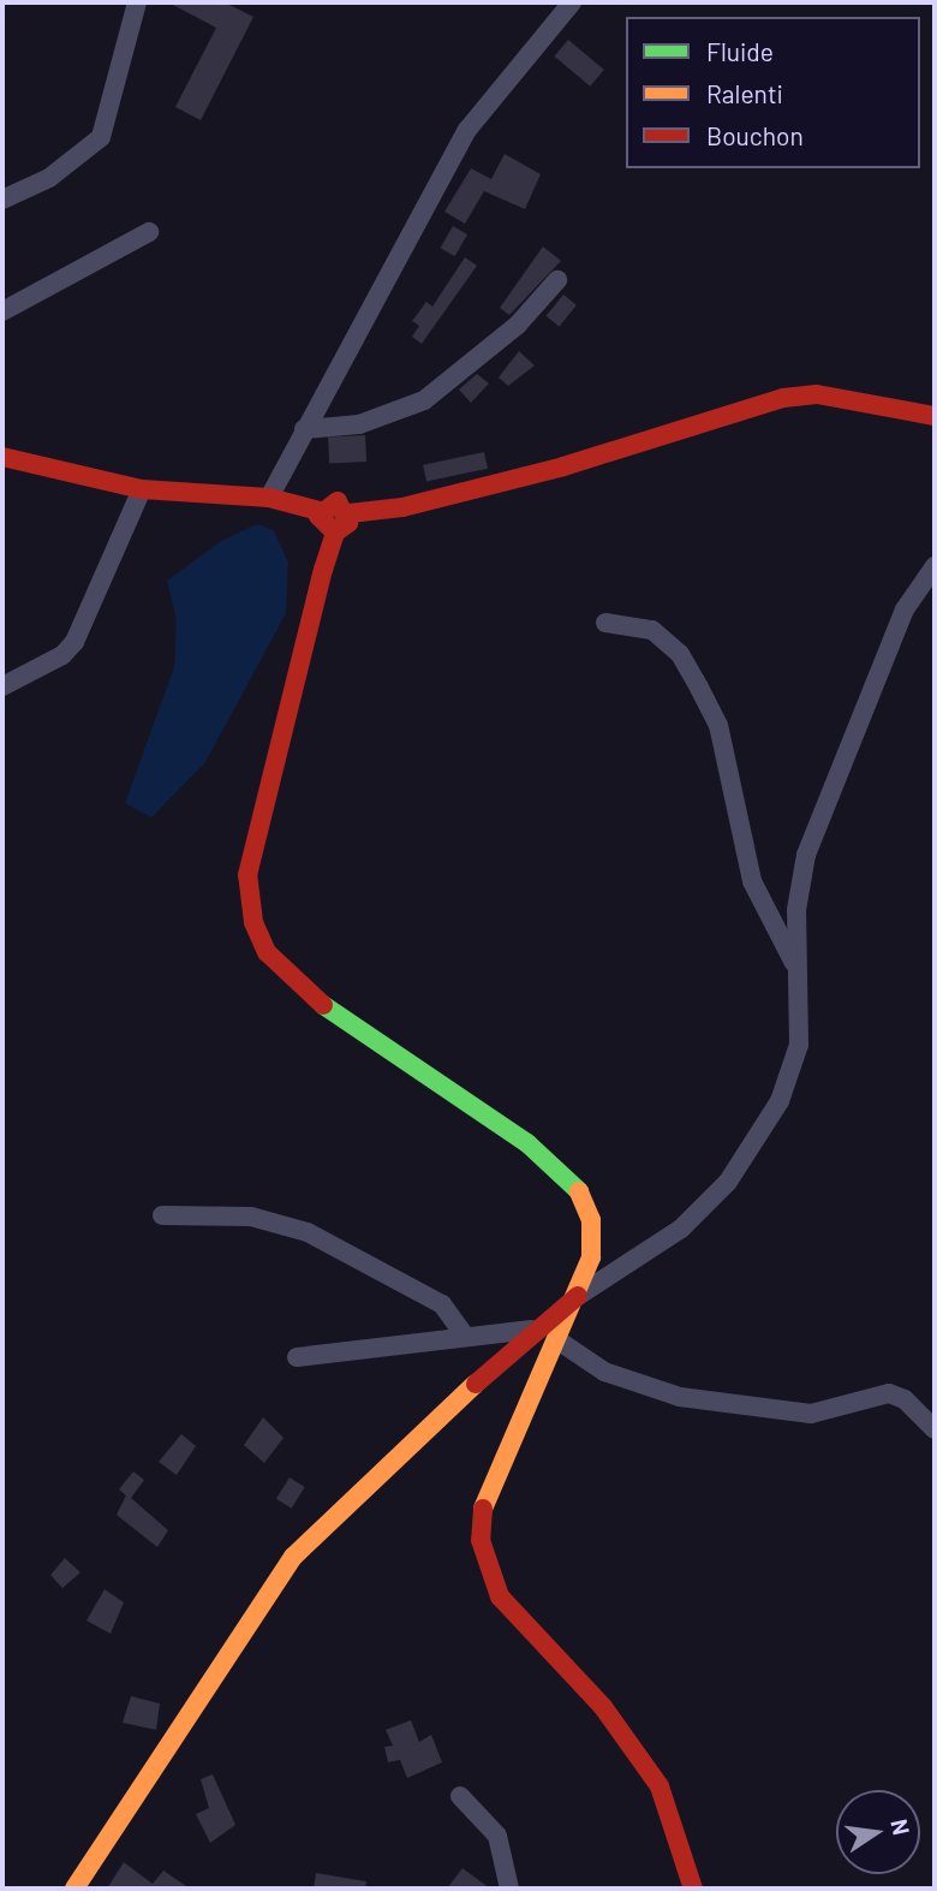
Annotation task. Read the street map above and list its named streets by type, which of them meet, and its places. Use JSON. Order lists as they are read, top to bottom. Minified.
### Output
{"legend":["Fluide","Ralenti","Bouchon"],"north":"right"}
